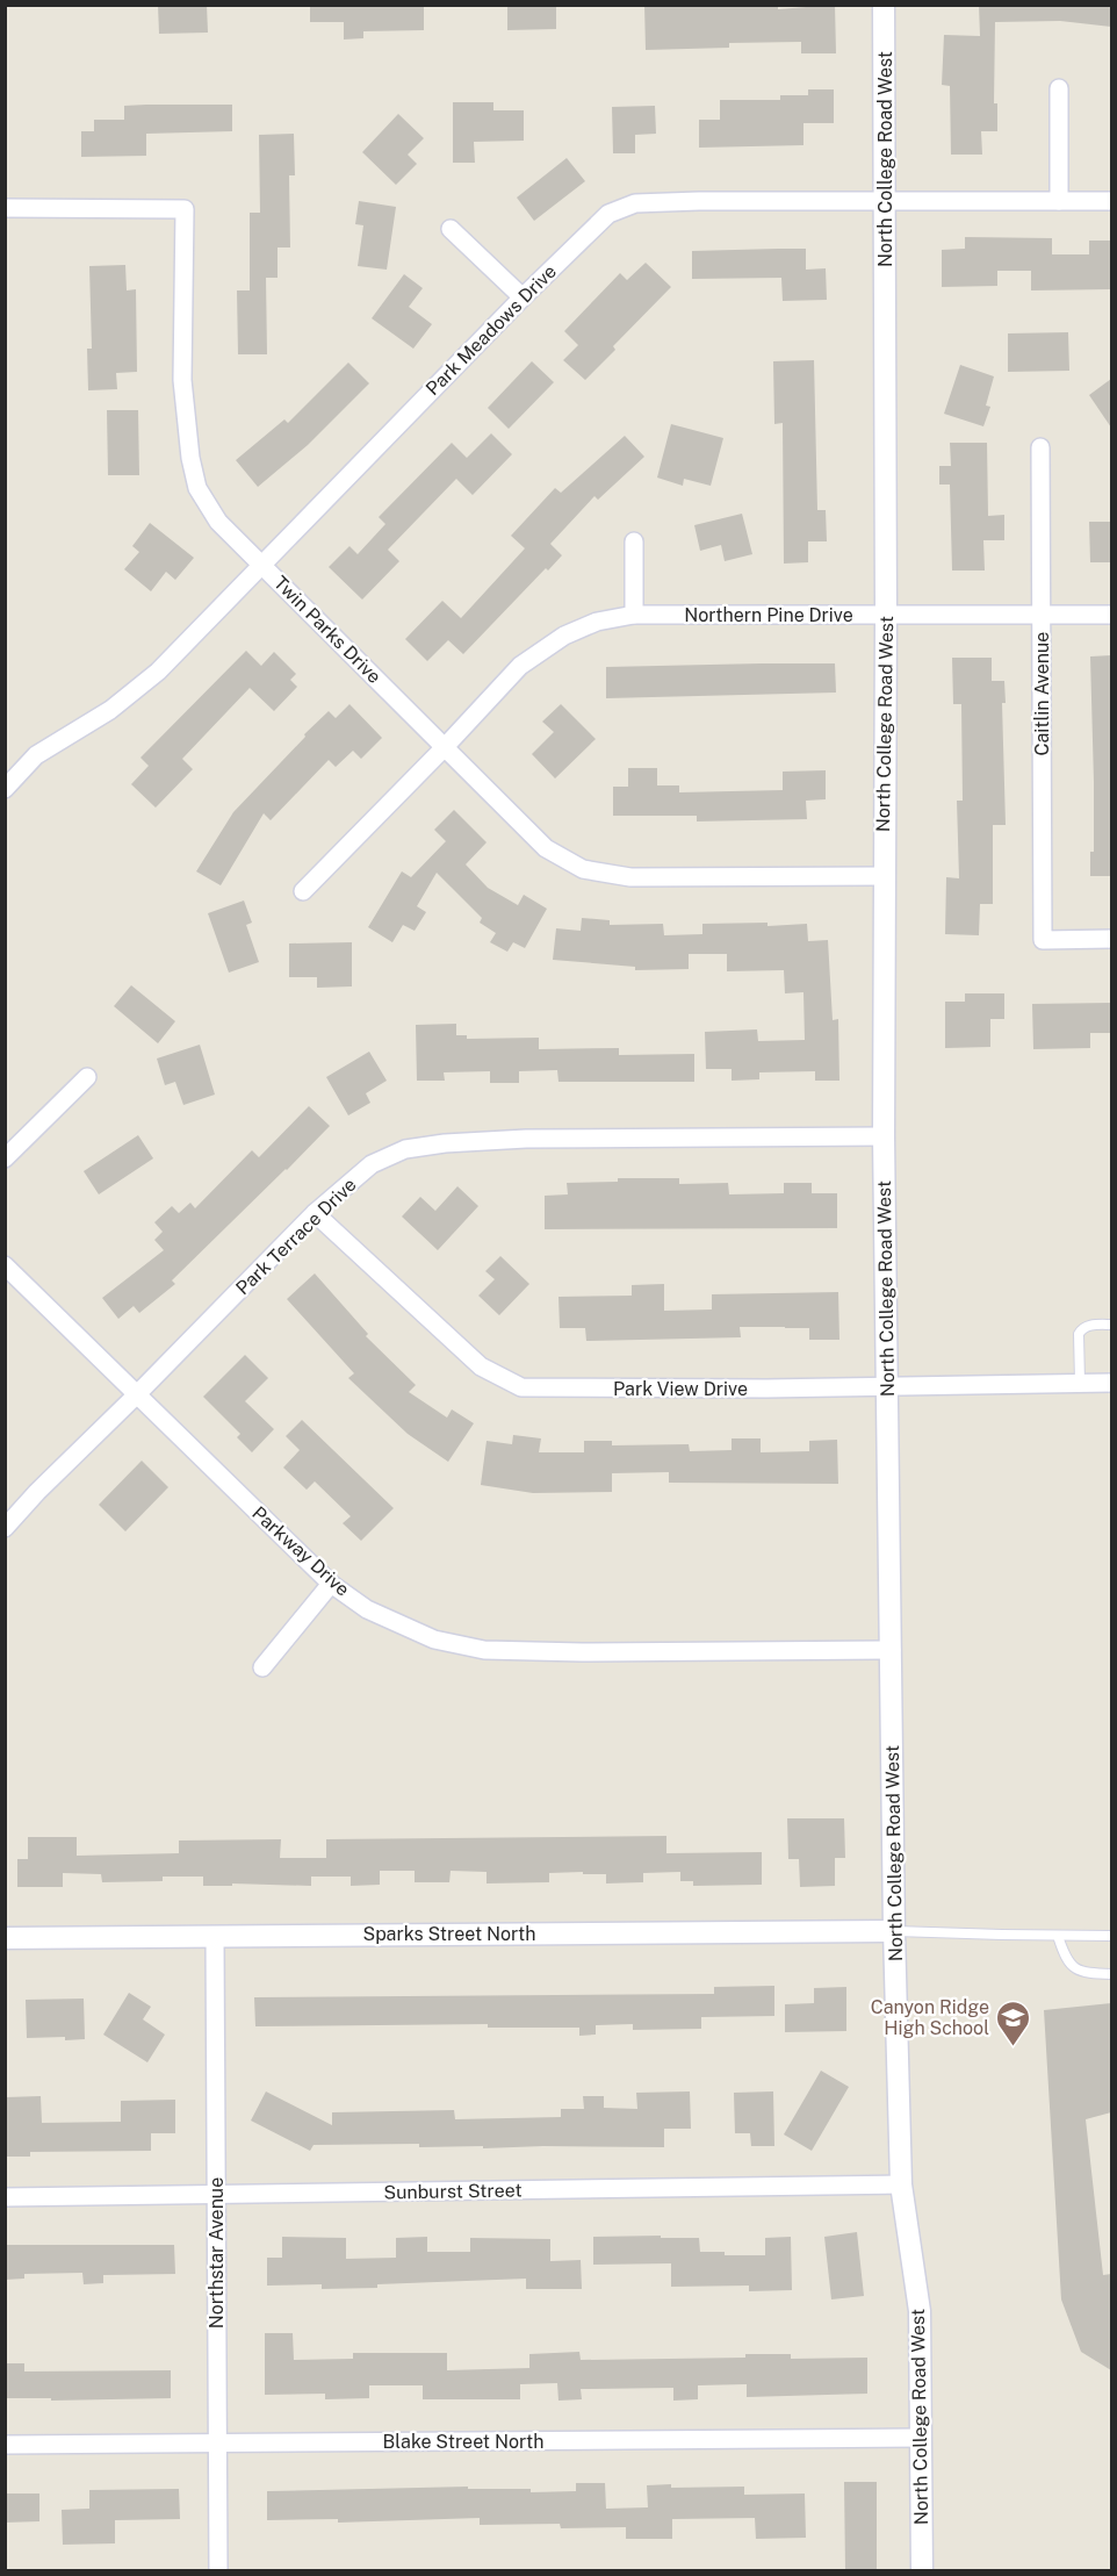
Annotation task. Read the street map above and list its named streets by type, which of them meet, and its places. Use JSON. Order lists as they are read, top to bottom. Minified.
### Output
{"streets":{"street":["North College Road West","Park Meadows Drive","Northern Pine Drive","Twin Parks Drive","Caitlin Avenue","Park Terrace Drive","Park View Drive","Parkway Drive","Sparks Street North","Sunburst Street","Northstar Avenue","Blake Street North"]},"crossings":[["North College Road West","Park Meadows Drive"],["North College Road West","Northern Pine Drive"],["North College Road West","Twin Parks Drive"],["North College Road West","Park Terrace Drive"],["North College Road West","Park View Drive"],["North College Road West","Parkway Drive"],["North College Road West","Sparks Street North"],["North College Road West","Sunburst Street"],["North College Road West","Blake Street North"],["Park Meadows Drive","Twin Parks Drive"],["Northern Pine Drive","Twin Parks Drive"],["Northern Pine Drive","Caitlin Avenue"],["Park Terrace Drive","Park View Drive"],["Park Terrace Drive","Parkway Drive"],["Sparks Street North","Northstar Avenue"],["Sunburst Street","Northstar Avenue"],["Northstar Avenue","Blake Street North"]],"places":{"school or university":["Canyon Ridge High School"]}}
